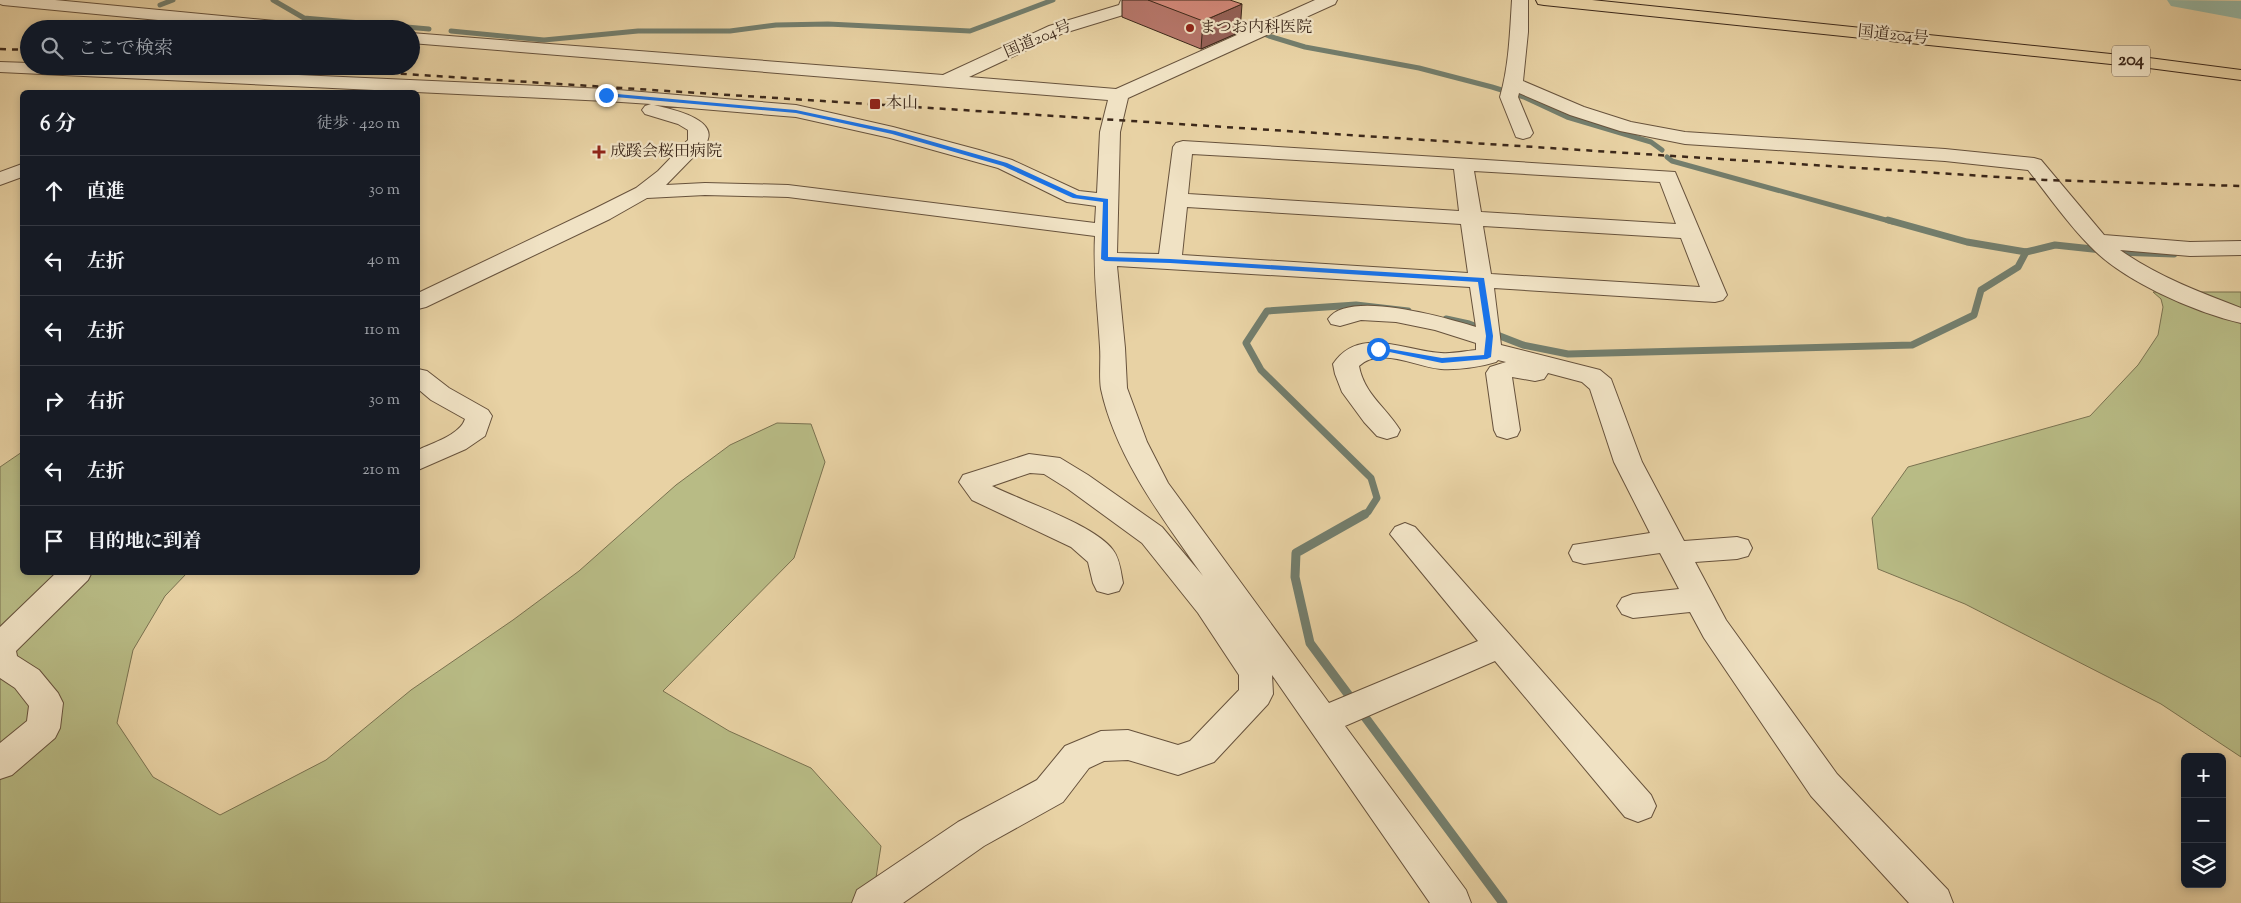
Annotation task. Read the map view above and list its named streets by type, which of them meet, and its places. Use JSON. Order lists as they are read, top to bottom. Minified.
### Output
{"streets":{"highway":["国道204号","204"]},"places":{"other":["まつお内科医院"],"transit":["本山"],"health":["成蹊会桜田病院"]},"page":{"search":"ここで検索","heading":["6 分","徒歩 · 420 m"],"list":[["直進","30 m"],["左折","40 m"],["左折","110 m"],["右折","30 m"],["左折","210 m"],"目的地に到着"],"map_buttons":["+","−"]}}
